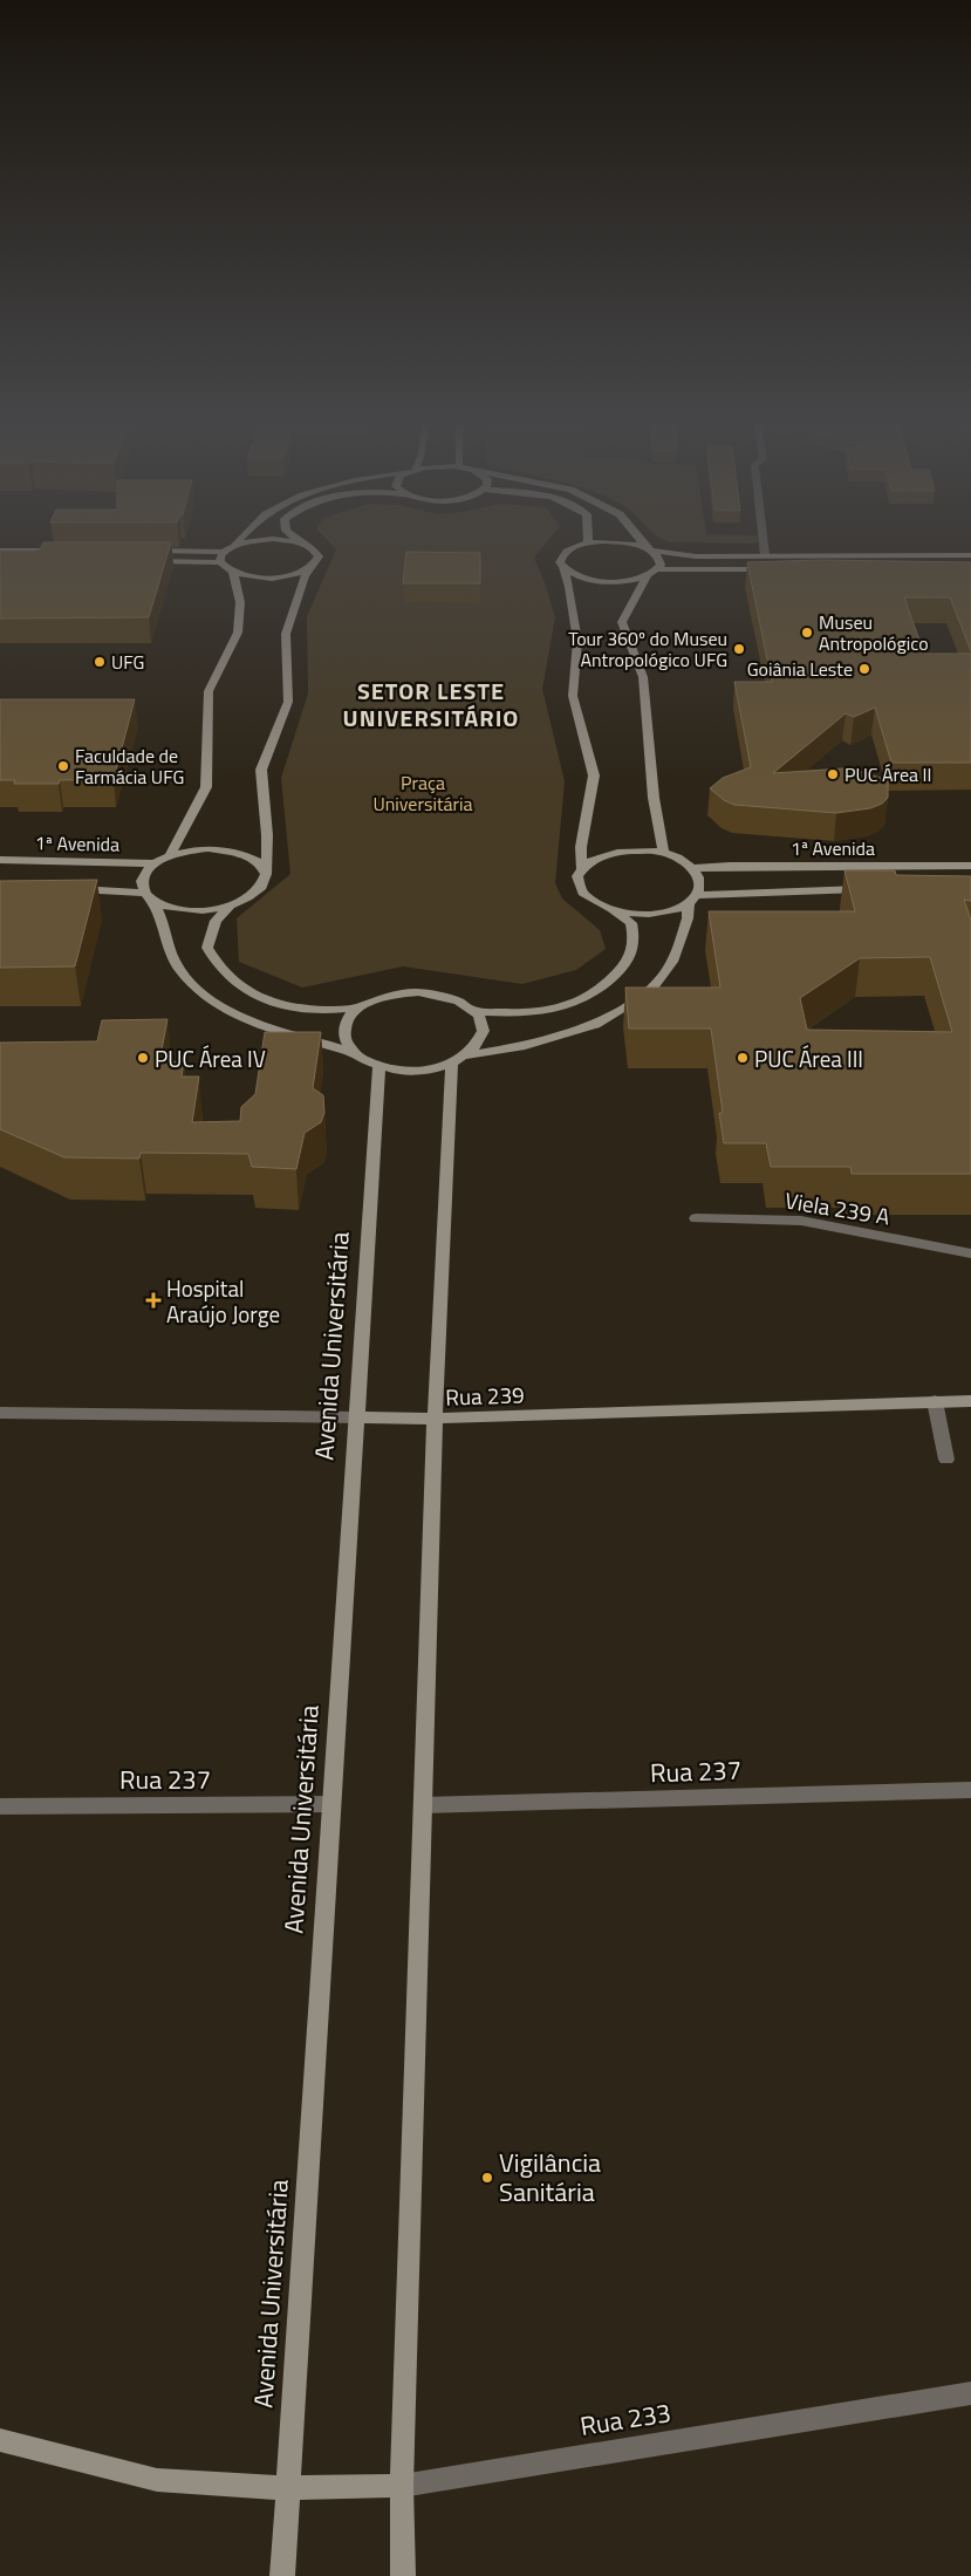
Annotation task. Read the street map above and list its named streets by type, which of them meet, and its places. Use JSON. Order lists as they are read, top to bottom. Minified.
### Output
{"streets":{"main road":["1ª Avenida","Avenida Universitária","Rua 239","Rua 233"],"street":["Viela 239 A","Rua 237"]},"crossings":[["Avenida Universitária","Rua 239"],["Avenida Universitária","Rua 237"],["Avenida Universitária","Rua 233"]],"districts":["SETOR LESTE UNIVERSITÁRIO"],"parks":["Praça Universitária"],"places":{"other":["Museu Antropológico","Tour 360º do Museu Antropológico UFG","UFG","Goiânia Leste","Faculdade de Farmácia UFG","PUC Área II","PUC Área IV","PUC Área III","Vigilância Sanitária"],"health":["Hospital Araújo Jorge"]}}
